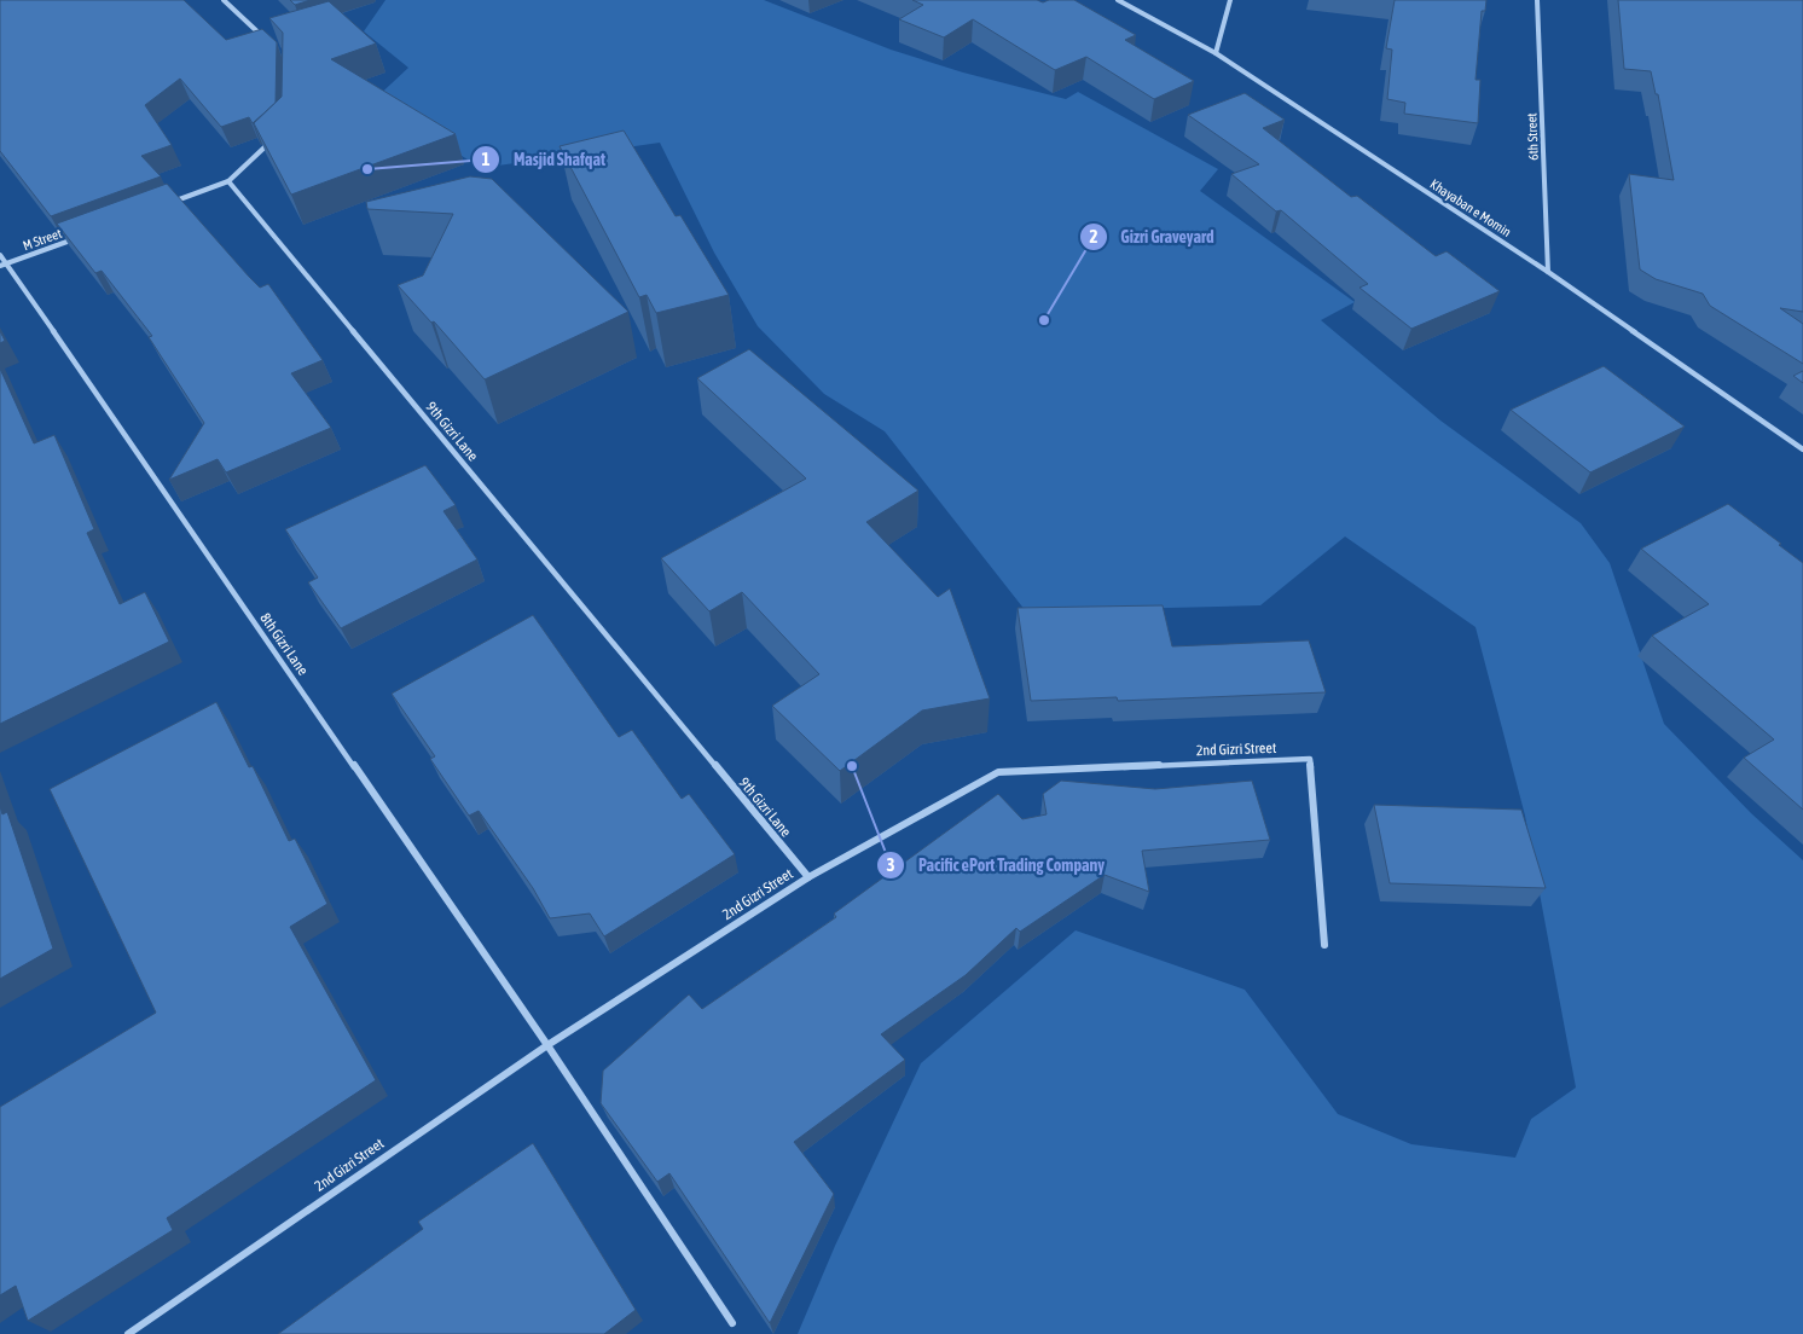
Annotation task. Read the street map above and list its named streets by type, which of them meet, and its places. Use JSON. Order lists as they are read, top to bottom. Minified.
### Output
{"streets":{"street":["6th Street","Khayaban e Momin","M Street","9th Gizri Lane","8th Gizri Lane","2nd Gizri Street"]},"crossings":[["6th Street","Khayaban e Momin"],["M Street","8th Gizri Lane"],["9th Gizri Lane","2nd Gizri Street"],["8th Gizri Lane","2nd Gizri Street"]],"places":["Masjid Shafqat","Gizri Graveyard","Pacific ePort Trading Company"]}
